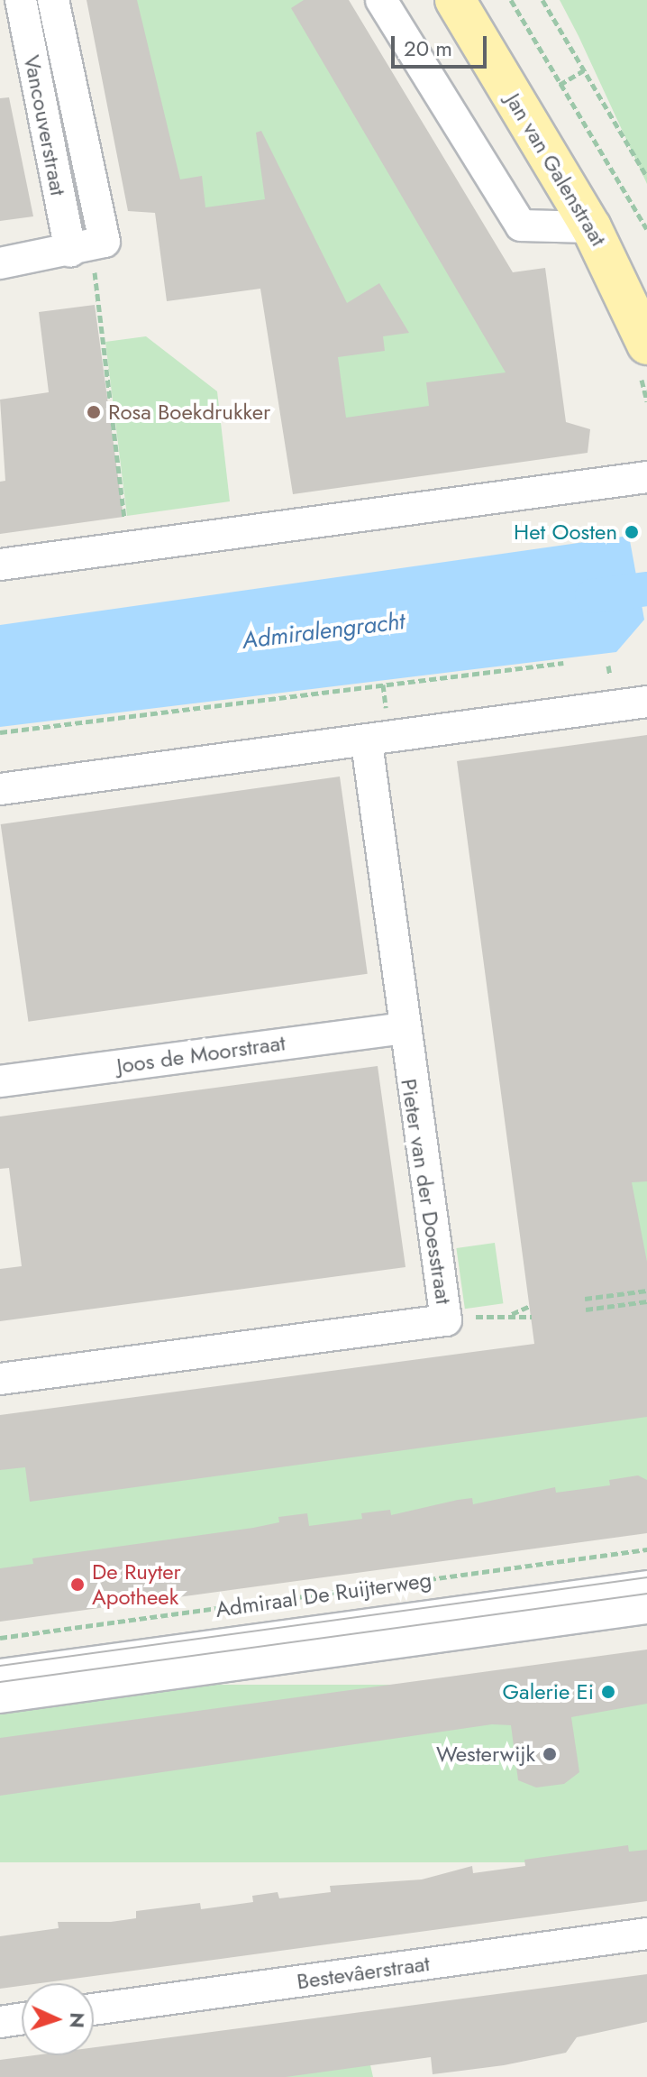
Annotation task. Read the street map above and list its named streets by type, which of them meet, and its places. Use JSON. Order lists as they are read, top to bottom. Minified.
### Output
{"streets":{"main road":["Jan van Galenstraat"],"street":["Vancouverstraat","Joos de Moorstraat","Pieter van der Doesstraat","Admiraal De Ruijterweg","Bestevâerstraat"]},"crossings":[["Joos de Moorstraat","Pieter van der Doesstraat"]],"water":["Admiralengracht"],"places":["Rosa Boekdrukker","Het Oosten","De Ruyter Apotheek","Galerie Ei","Westerwijk"],"scale_bar":"20 m","north":"right"}
